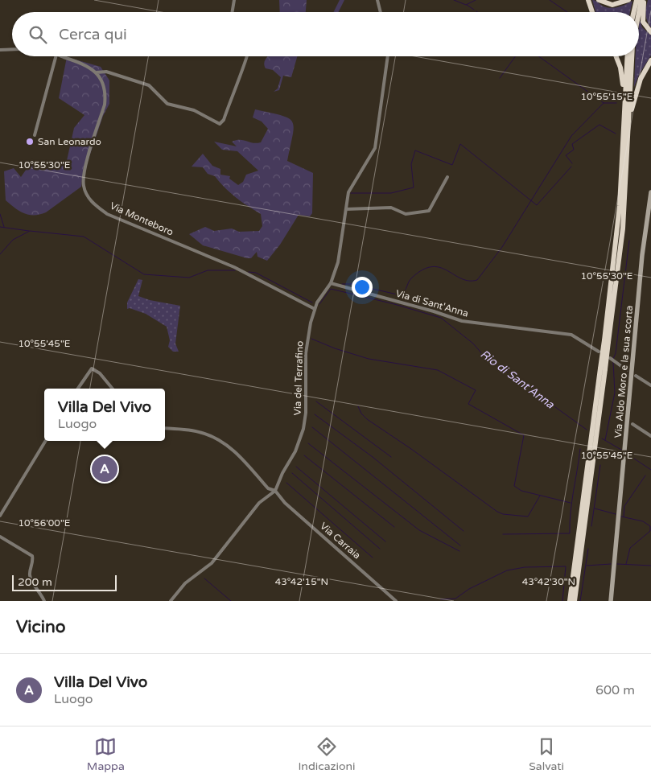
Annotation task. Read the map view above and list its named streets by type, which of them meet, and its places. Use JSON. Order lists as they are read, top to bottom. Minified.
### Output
{"streets":{"main road":["Via Aldo Moro e la sua scorta"],"street":["Via Monteboro","Via di Sant'Anna","Via del Terrafino","Via Carraia"]},"crossings":[["Via Monteboro","Via del Terrafino"],["Via di Sant'Anna","Via del Terrafino"],["Via del Terrafino","Via Carraia"]],"water":["Rio di Sant'Anna"],"places":["San Leonardo"],"scale_bar":"200 m","page":{"search":"Cerca qui","popup":["Villa Del Vivo","Luogo"],"pins":"A","scale":"200 m","heading":"Vicino","list":[{"mark":"A","name":"Villa Del Vivo","note":"Luogo","value":"600 m"}],"nav":["Mappa","Indicazioni","Salvati"]},"coordinates":["10°55'15\"E","10°55'30\"E","10°55'45\"E","10°56'00\"E","43°42'15\"N","43°42'30\"N"]}
